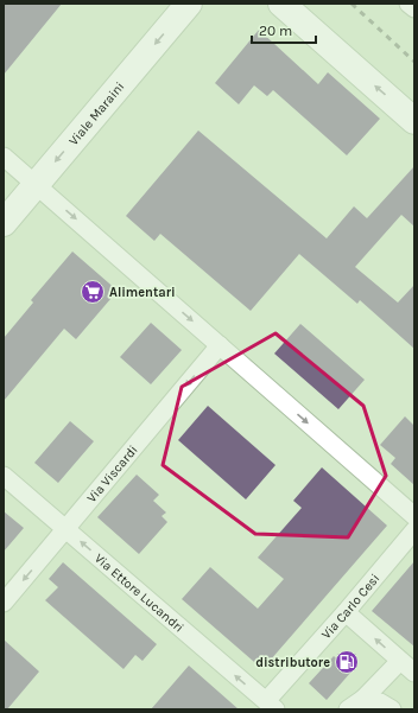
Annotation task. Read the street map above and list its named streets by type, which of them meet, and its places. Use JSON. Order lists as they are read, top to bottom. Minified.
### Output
{"streets":{"main road":["Viale Maraini"],"street":["Via Viscardi","Via Ettore Lucandri","Via Carlo Cesi"]},"crossings":[["Via Viscardi","Via Ettore Lucandri"],["Via Ettore Lucandri","Via Carlo Cesi"]],"one_way":["Viale Maraini","Via Viscardi","Via Ettore Lucandri"],"places":{"supermarket":["Alimentari"],"fuel station":["distributore"]},"scale_bar":"20 m"}
